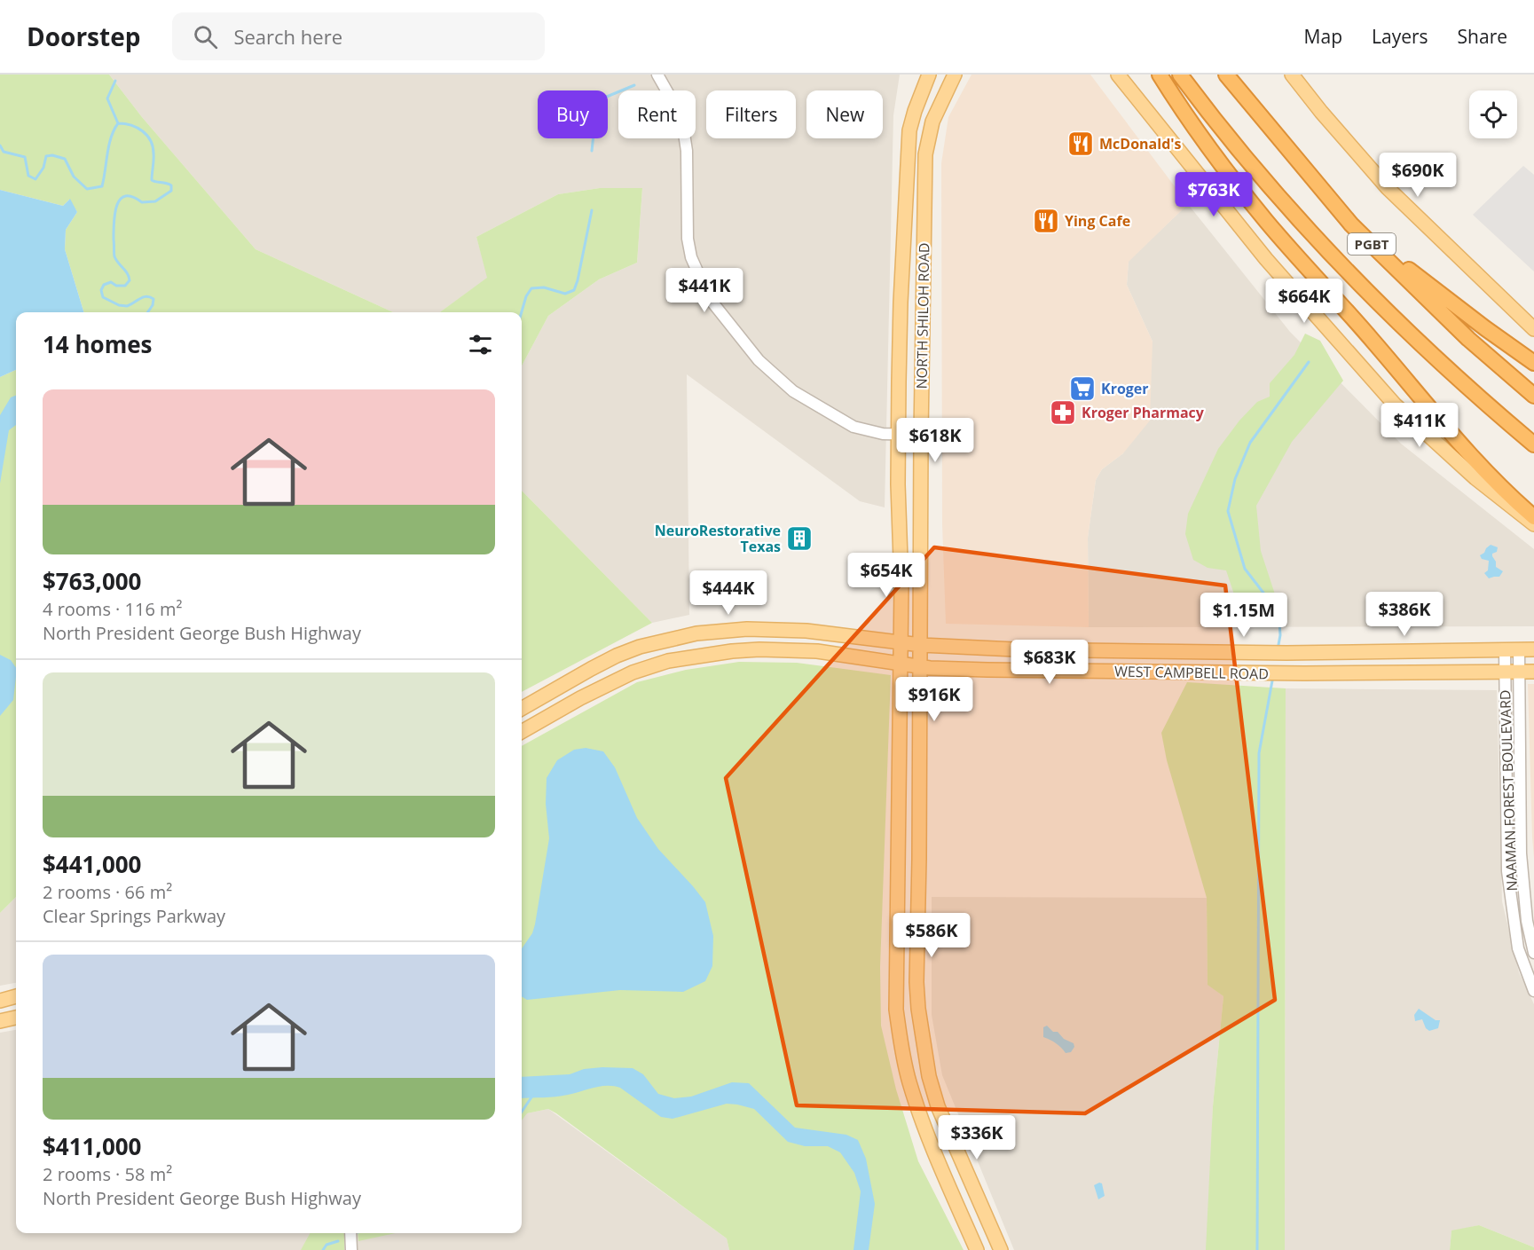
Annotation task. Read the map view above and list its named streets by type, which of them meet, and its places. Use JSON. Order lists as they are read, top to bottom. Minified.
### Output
{"streets":{"highway":["PGBT"],"main road":["NORTH SHILOH ROAD","WEST CAMPBELL ROAD"],"street":["NAAMAN FOREST BOULEVARD"]},"crossings":[["NORTH SHILOH ROAD","WEST CAMPBELL ROAD"],["WEST CAMPBELL ROAD","NAAMAN FOREST BOULEVARD"]],"places":{"restaurant":["McDonald's","Ying Cafe"],"supermarket":["Kroger"],"pharmacy":["Kroger Pharmacy"],"building":["NeuroRestorative Texas"]},"page":{"header":"Doorstep","search":"Search here","nav":["Map","Layers","Share"],"chip":["Buy","Rent","Filters","New"],"price":["$690K","$763K","$441K","$664K","$411K","$618K","$654K","$444K","$386K","$1.15M","$683K","$916K","$586K","$336K"],"heading":"14 homes","list":[{"name":"$763,000","note":"4 rooms · 116 m² · North President George Bush Highway"},{"name":"$441,000","note":"2 rooms · 66 m² · Clear Springs Parkway"},{"name":"$411,000","note":"2 rooms · 58 m² · North President George Bush Highway"}]}}
